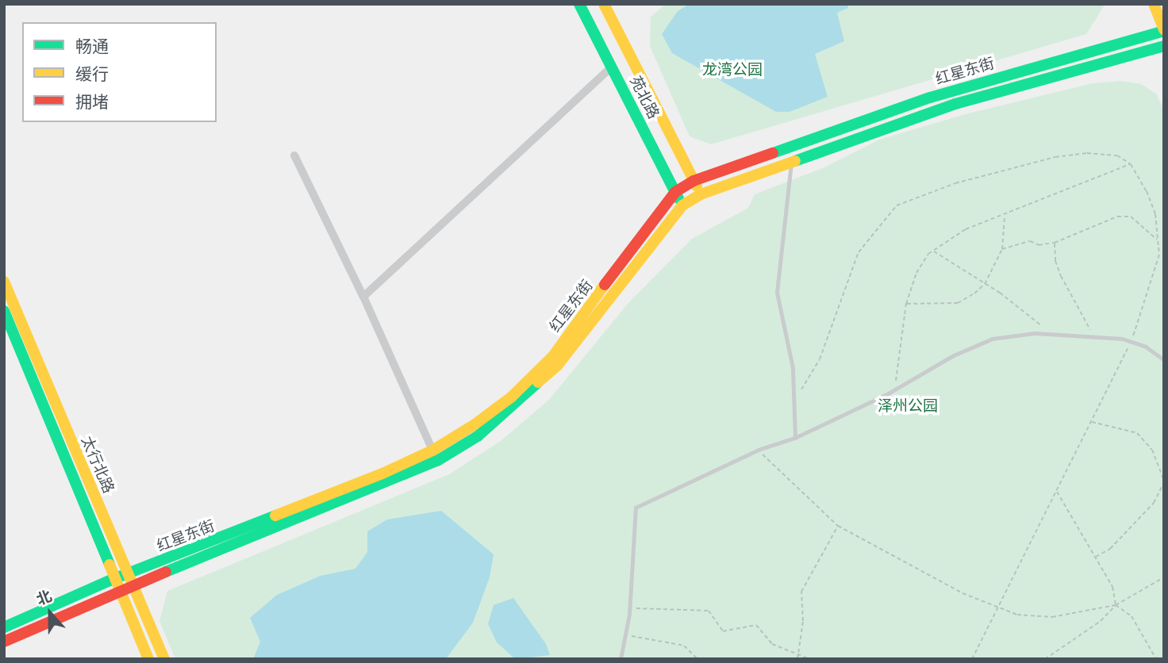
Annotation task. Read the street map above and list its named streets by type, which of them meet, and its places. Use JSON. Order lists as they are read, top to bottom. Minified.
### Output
{"streets":{"main road":["红星东街","苑北路","太行北路"]},"crossings":[["红星东街","苑北路"],["红星东街","太行北路"]],"parks":["龙湾公园","泽州公园"],"legend":["畅通","缓行","拥堵"],"north":"top"}
